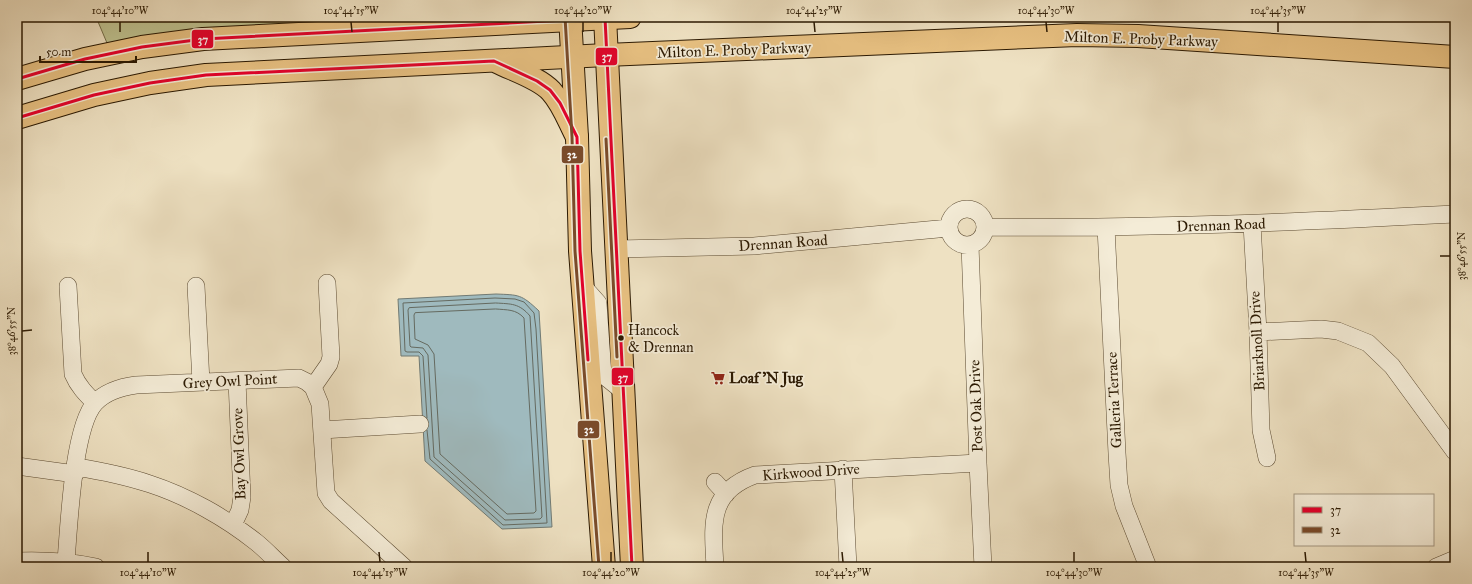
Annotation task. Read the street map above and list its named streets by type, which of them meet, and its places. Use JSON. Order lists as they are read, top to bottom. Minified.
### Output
{"streets":{"main road":["Milton E. Proby Parkway"],"street":["Drennan Road","Briarknoll Drive","Grey Owl Point","Galleria Terrace","Post Oak Drive","Bay Owl Grove","Kirkwood Drive"]},"crossings":[["Drennan Road","Briarknoll Drive"],["Drennan Road","Galleria Terrace"],["Drennan Road","Post Oak Drive"],["Grey Owl Point","Bay Owl Grove"],["Post Oak Drive","Kirkwood Drive"]],"places":{"other":["Hancock & Drennan"],"supermarket":["Loaf 'N Jug"]},"lines":["transit line 32","transit line 37"],"legend":["37","32"],"scale_bar":"50 m","coordinates":["104°44'10\"W","104°44'15\"W","104°44'20\"W","104°44'25\"W","104°44'30\"W","104°44'35\"W","38°46'55\"N"]}
